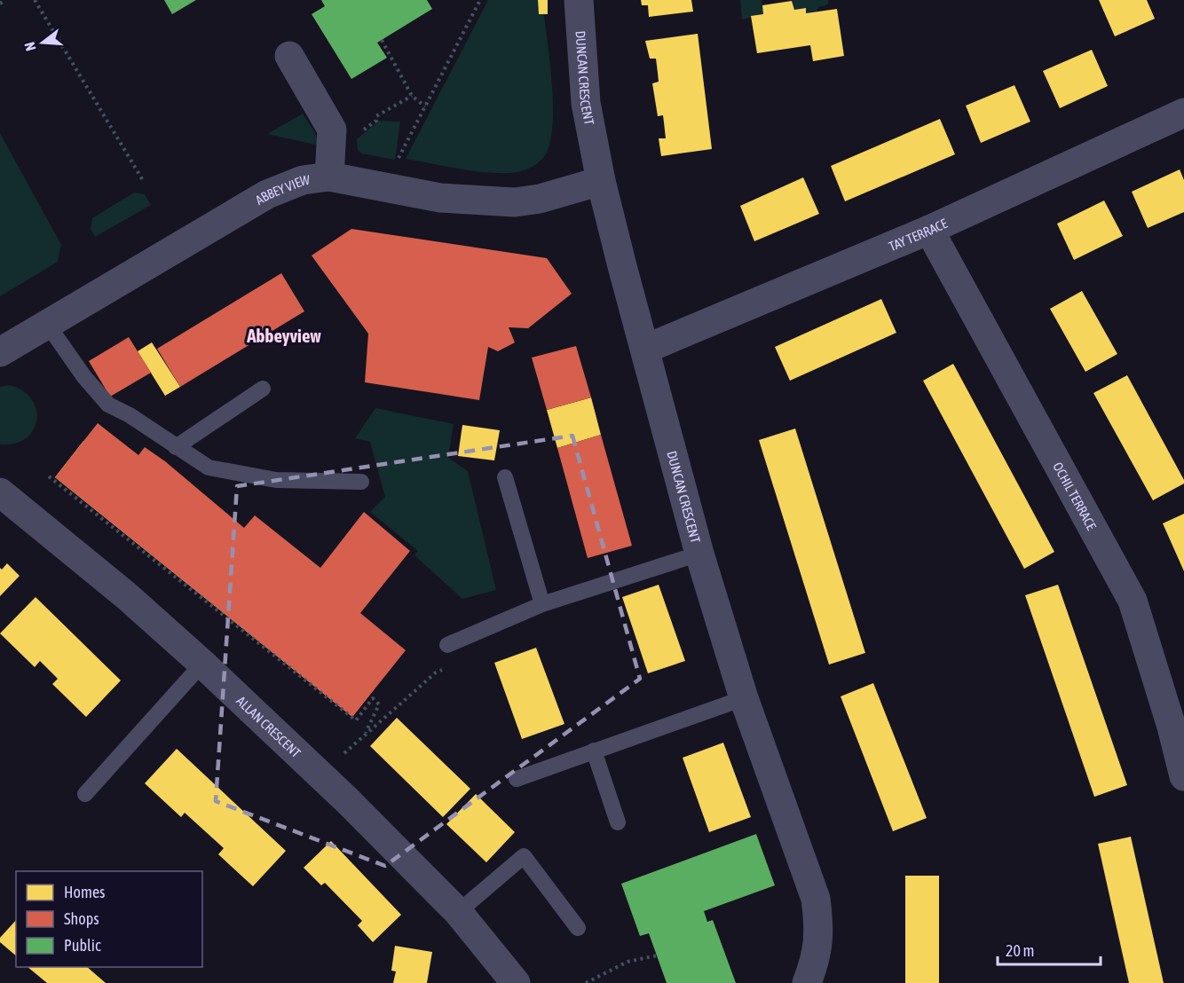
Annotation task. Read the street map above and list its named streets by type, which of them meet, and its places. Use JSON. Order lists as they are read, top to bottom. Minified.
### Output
{"streets":{"street":["DUNCAN CRESCENT","ABBEY VIEW","TAY TERRACE","OCHIL TERRACE","ALLAN CRESCENT"]},"crossings":[["DUNCAN CRESCENT","ABBEY VIEW"],["DUNCAN CRESCENT","TAY TERRACE"],["TAY TERRACE","OCHIL TERRACE"]],"districts":["Abbeyview"],"legend":["Homes","Shops","Public"],"scale_bar":"20 m","north":"left"}
